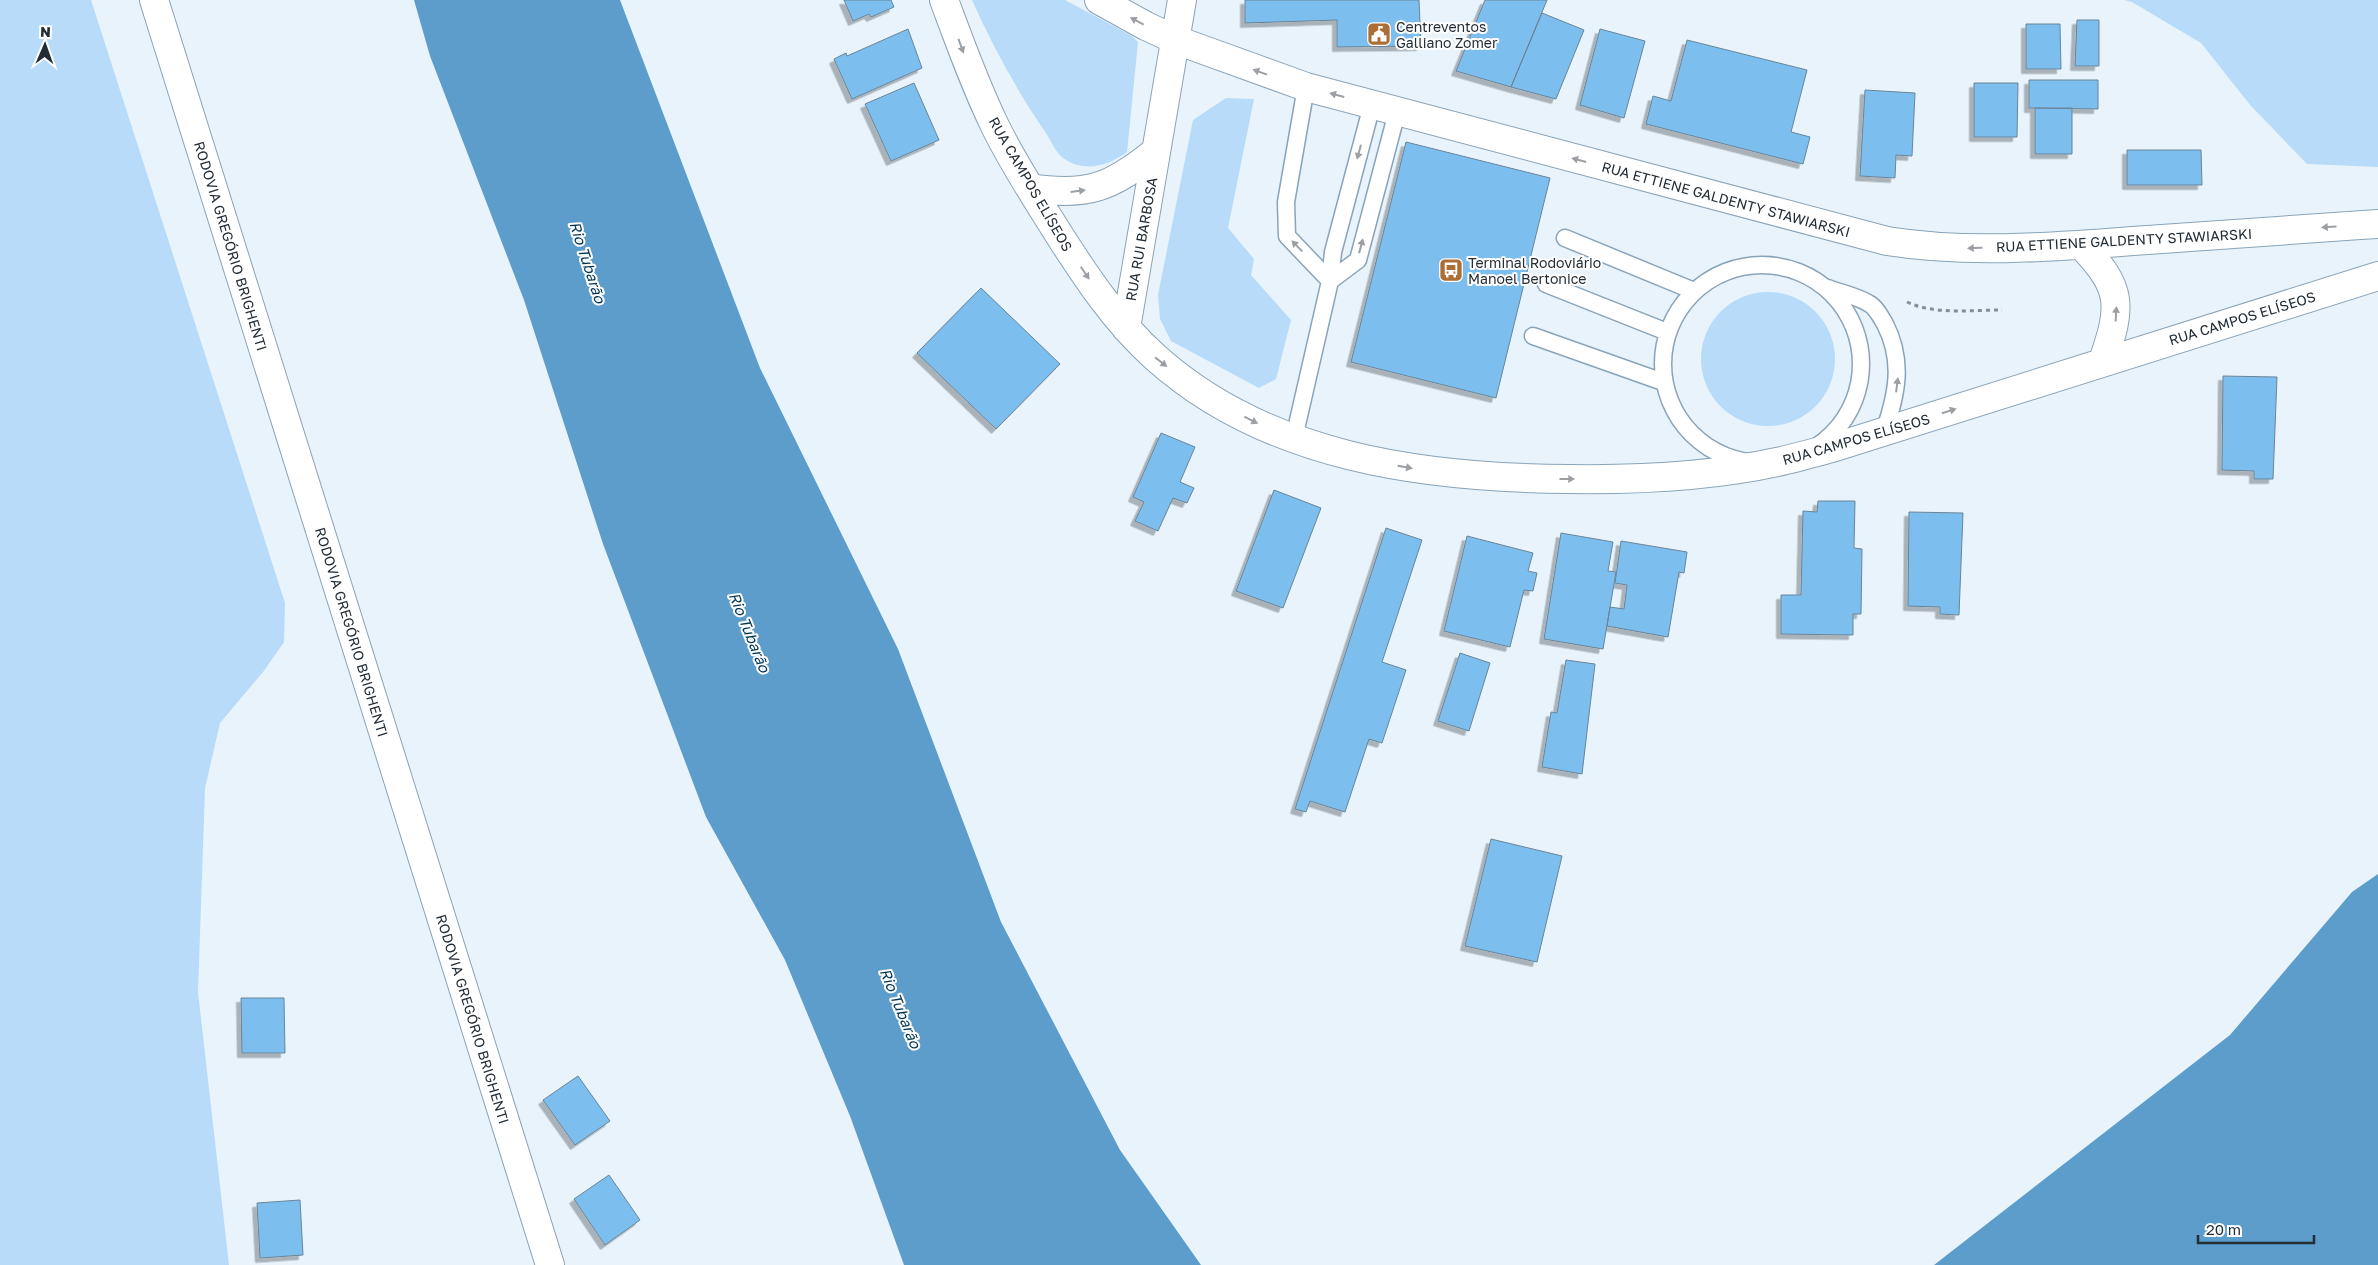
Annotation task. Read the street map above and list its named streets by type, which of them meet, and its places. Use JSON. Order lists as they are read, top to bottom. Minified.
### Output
{"streets":{"street":["RUA CAMPOS ELÍSEOS","RUA ETTIENE GALDENTY STAWIARSKI","RUA RUI BARBOSA","RODOVIA GREGÓRIO BRIGHENTI"]},"crossings":[["RUA CAMPOS ELÍSEOS","RUA RUI BARBOSA"],["RUA ETTIENE GALDENTY STAWIARSKI","RUA RUI BARBOSA"]],"one_way":["RUA CAMPOS ELÍSEOS","RUA ETTIENE GALDENTY STAWIARSKI"],"water":["Rio Tubarão"],"places":{"public building":["Centreventos Galliano Zomer"],"bus stop":["Terminal Rodoviário Manoel Bertonice"]},"scale_bar":"20 m","north":"top"}
